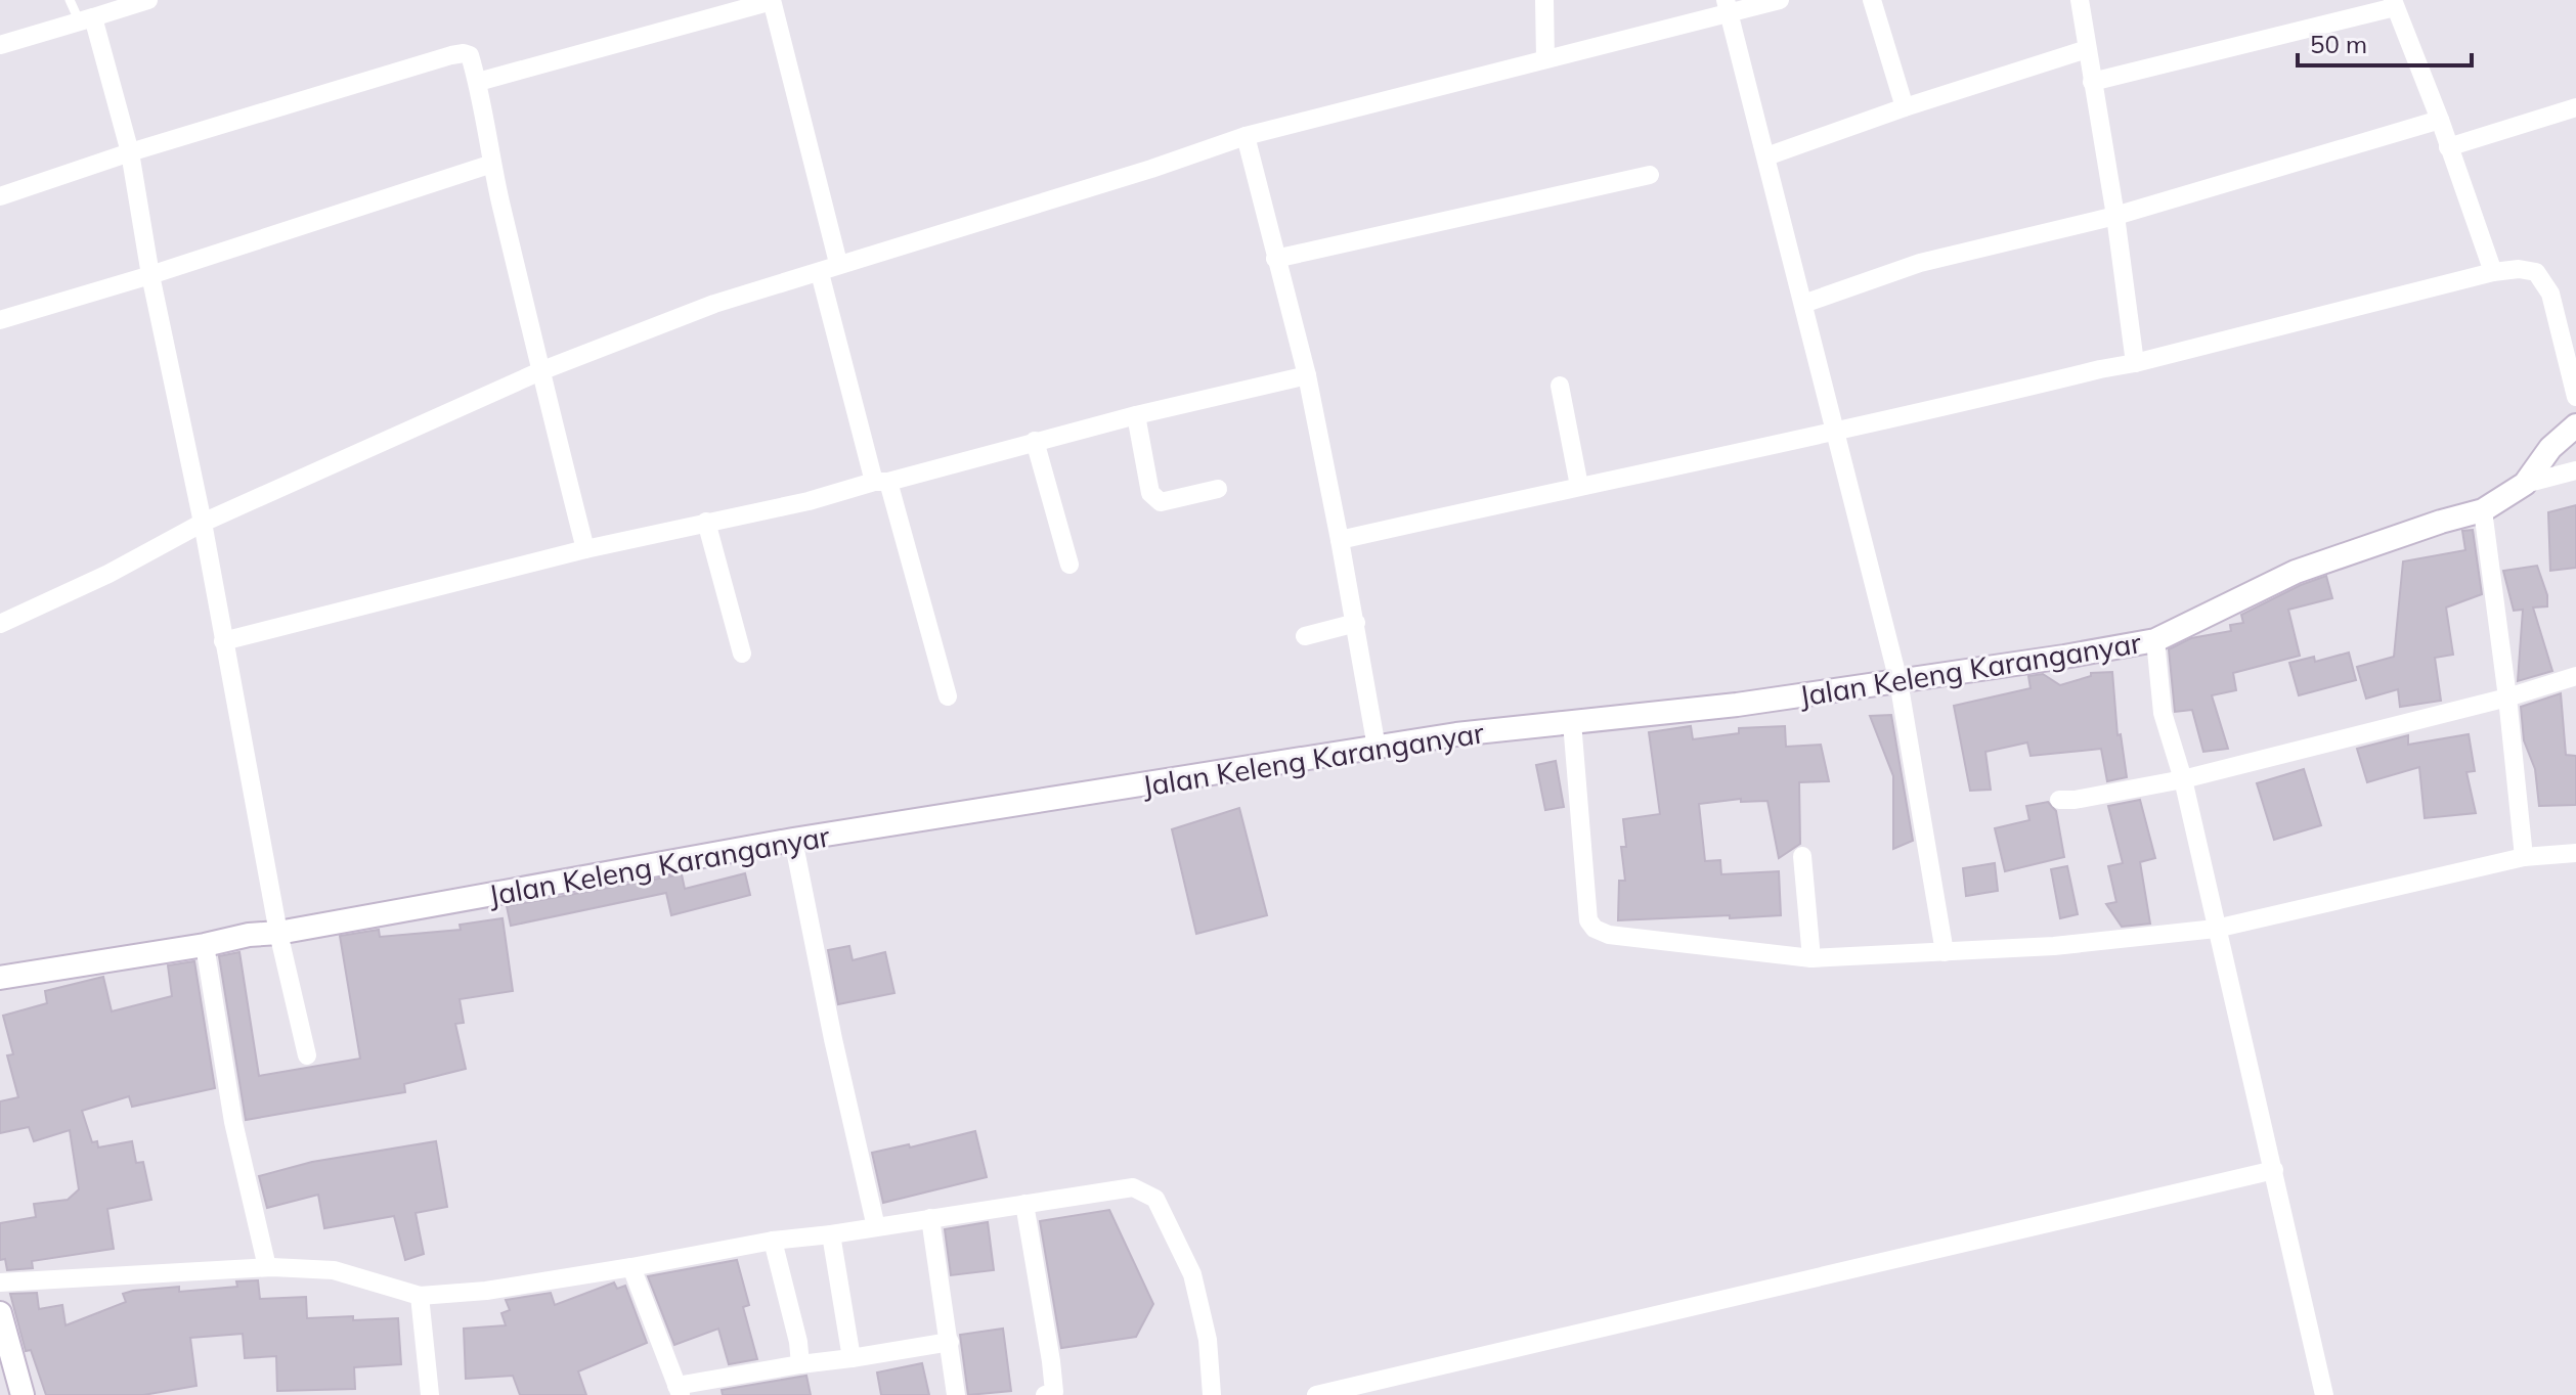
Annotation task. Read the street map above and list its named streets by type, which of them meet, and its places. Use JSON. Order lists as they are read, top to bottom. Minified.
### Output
{"streets":{"main road":["Jalan Keleng Karanganyar"]},"scale_bar":"50 m"}
